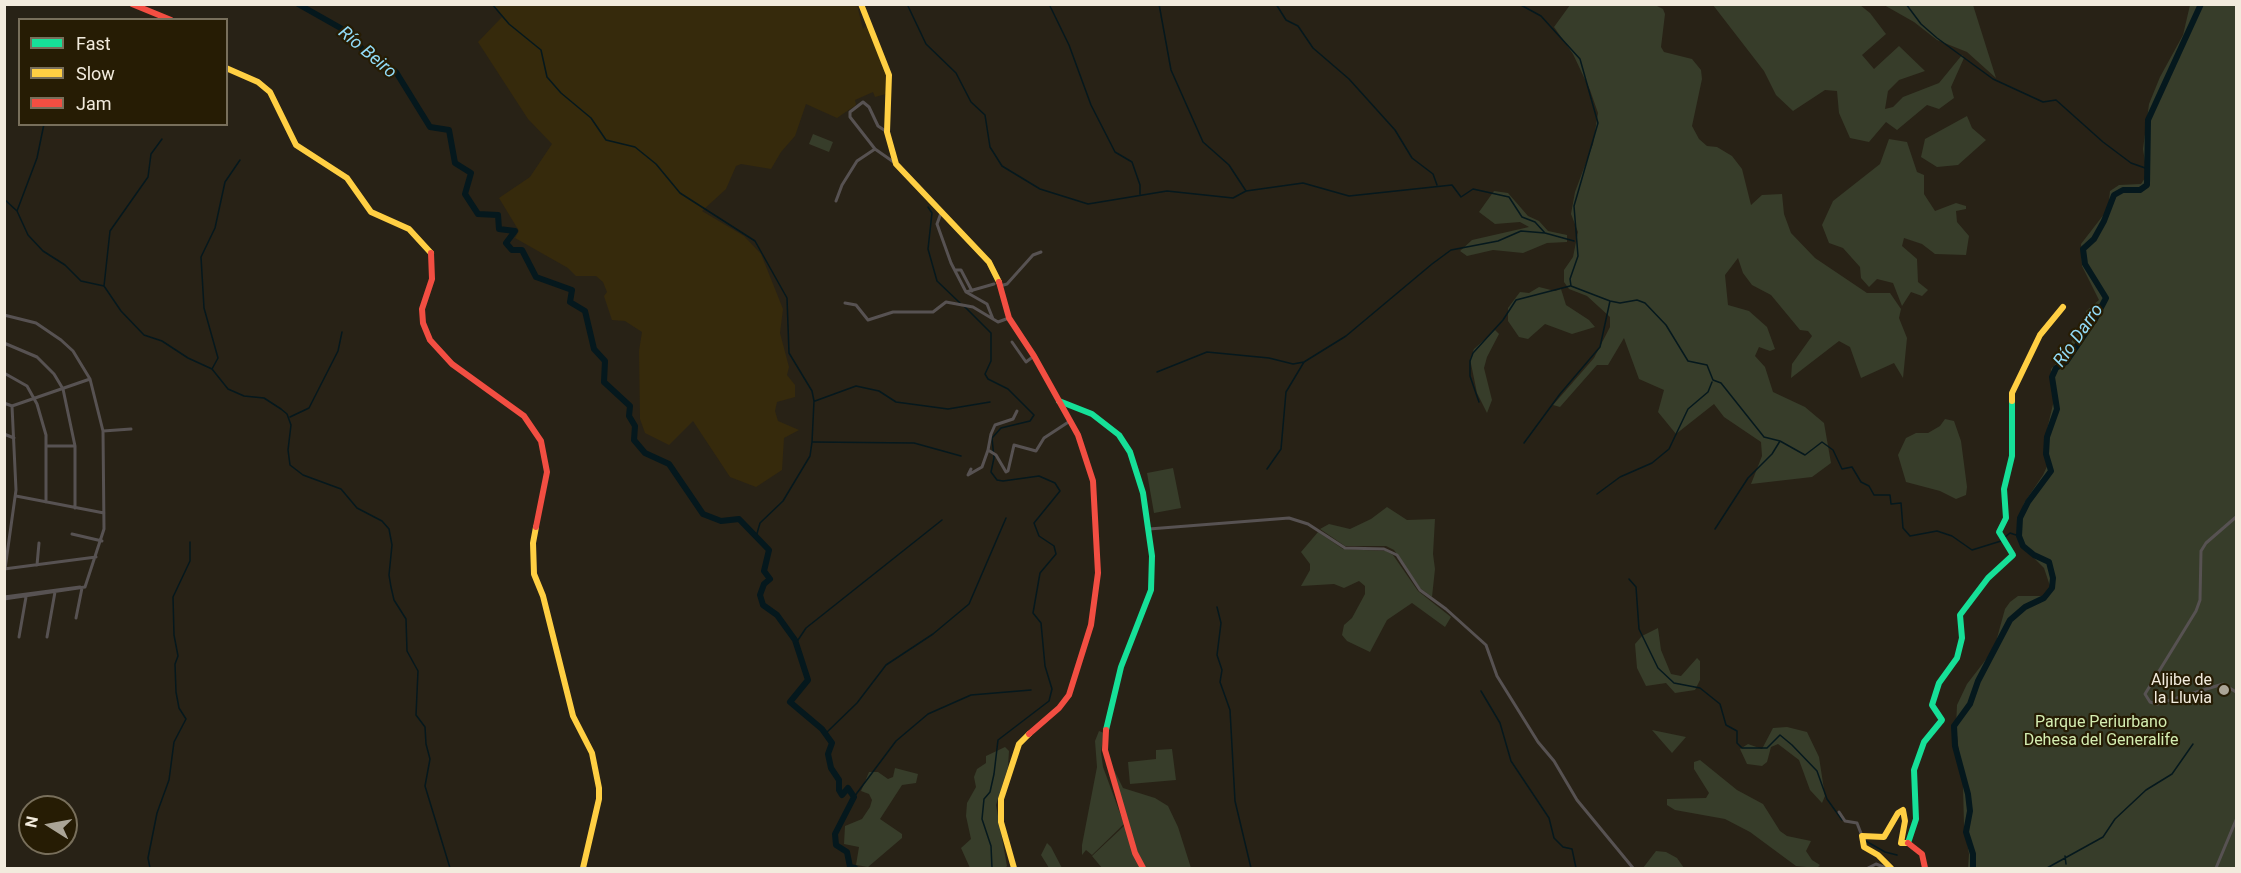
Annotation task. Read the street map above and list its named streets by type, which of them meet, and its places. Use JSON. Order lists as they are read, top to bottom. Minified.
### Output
{"water":["Río Beiro","Río Darro"],"parks":["Parque Periurbano Dehesa del Generalife"],"places":["Aljibe de la Lluvia"],"legend":["Fast","Slow","Jam"],"north":"left"}
